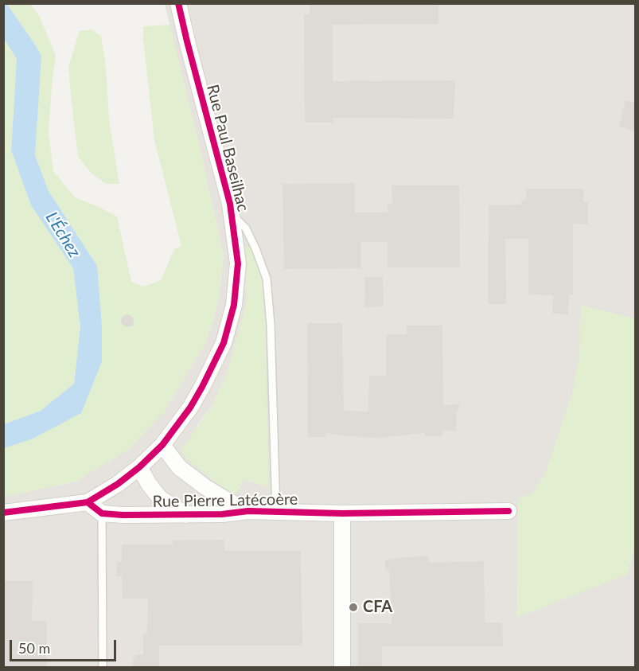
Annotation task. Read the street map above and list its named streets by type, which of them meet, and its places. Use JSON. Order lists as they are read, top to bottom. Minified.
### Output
{"streets":{"street":["Rue Paul Baseilhac","Rue Pierre Latécoère"]},"crossings":[["Rue Paul Baseilhac","Rue Pierre Latécoère"]],"water":["L'Échez"],"places":["CFA"],"scale_bar":"50 m"}
